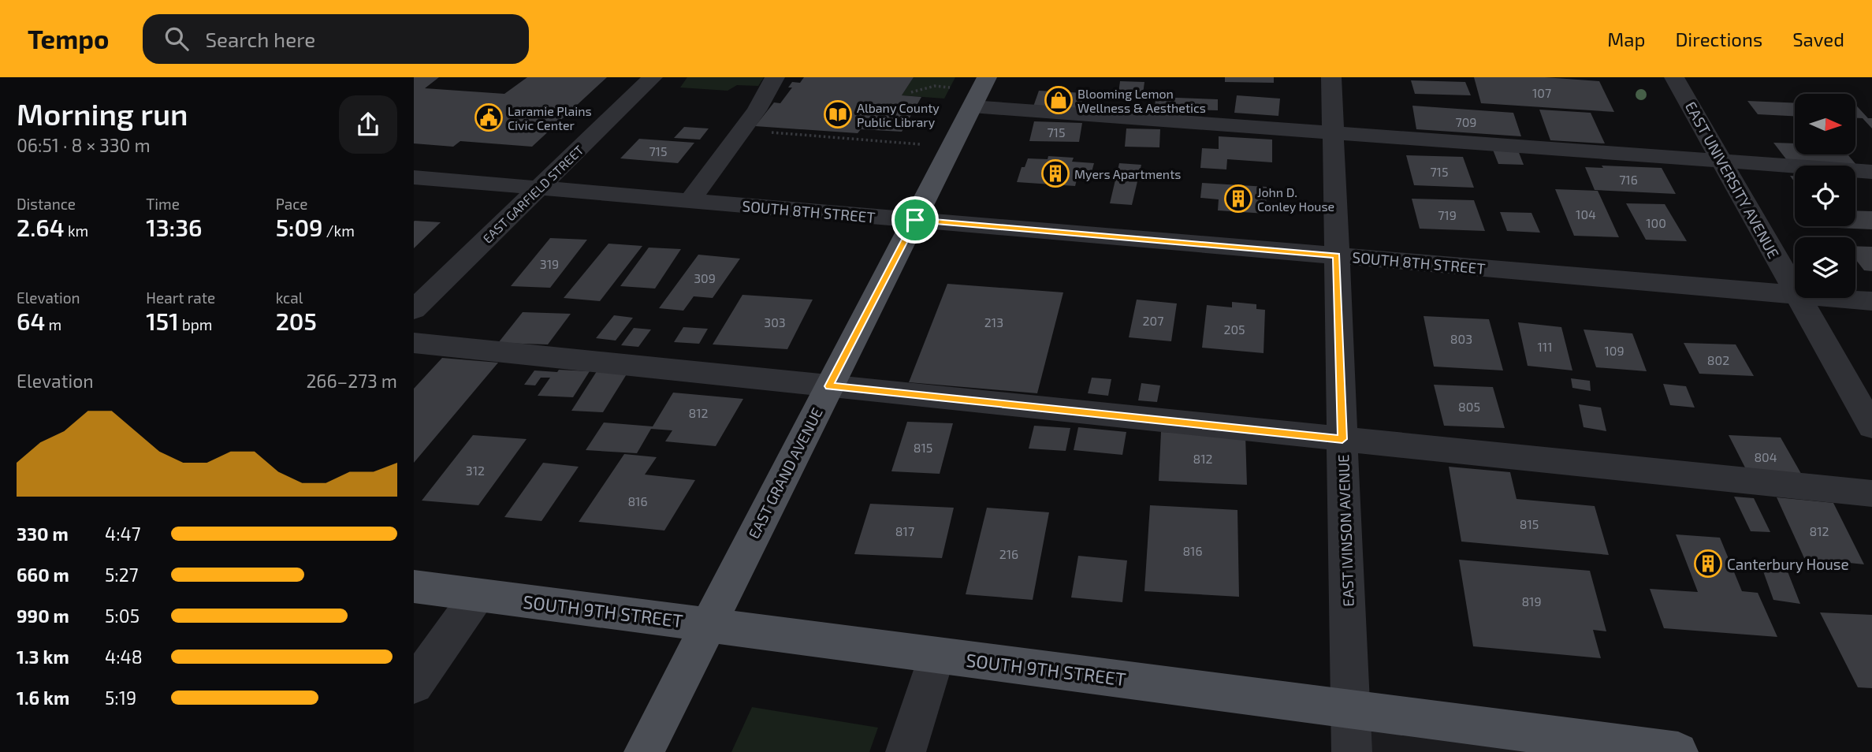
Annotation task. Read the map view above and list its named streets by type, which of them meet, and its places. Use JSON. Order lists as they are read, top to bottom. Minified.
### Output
{"streets":{"main road":["EAST GRAND AVENUE","SOUTH 9TH STREET"],"street":["EAST UNIVERSITY AVENUE","EAST GARFIELD STREET","SOUTH 8TH STREET","EAST IVINSON AVENUE"]},"crossings":[["EAST GARFIELD STREET","SOUTH 8TH STREET"],["SOUTH 8TH STREET","EAST GRAND AVENUE"],["SOUTH 8TH STREET","EAST IVINSON AVENUE"],["EAST GRAND AVENUE","SOUTH 9TH STREET"],["EAST IVINSON AVENUE","SOUTH 9TH STREET"]],"places":{"shop":["Blooming Lemon Wellness & Aesthetics"],"library":["Albany County Public Library"],"public building":["Laramie Plains Civic Center"],"building":["Myers Apartments","John D. Conley House","Canterbury House"]},"house_numbers":["107","709","715","715","715","716","104","719","100","319","309","207","303","213","205","803","111","109","802","805","812","815","804","812","312","816","815","817","812","816","216","819"],"north":"right","page":{"header":"Tempo","search":"Search here","nav":["Map","Directions","Saved"],"heading":["Morning run","06:51 · 8 × 330 m"],"stats":[["Distance","2.64 km"],["Time","13:36"],["Pace","5:09 /km"],["Elevation","64 m"],["Heart rate","151 bpm"],["kcal","205"]],"chart":["Elevation","266–273 m"],"list":[{"name":"330 m","note":"4:47"},{"name":"660 m","note":"5:27"},{"name":"990 m","note":"5:05"},{"name":"1.3 km","note":"4:48"},{"name":"1.6 km","note":"5:19"}]}}
